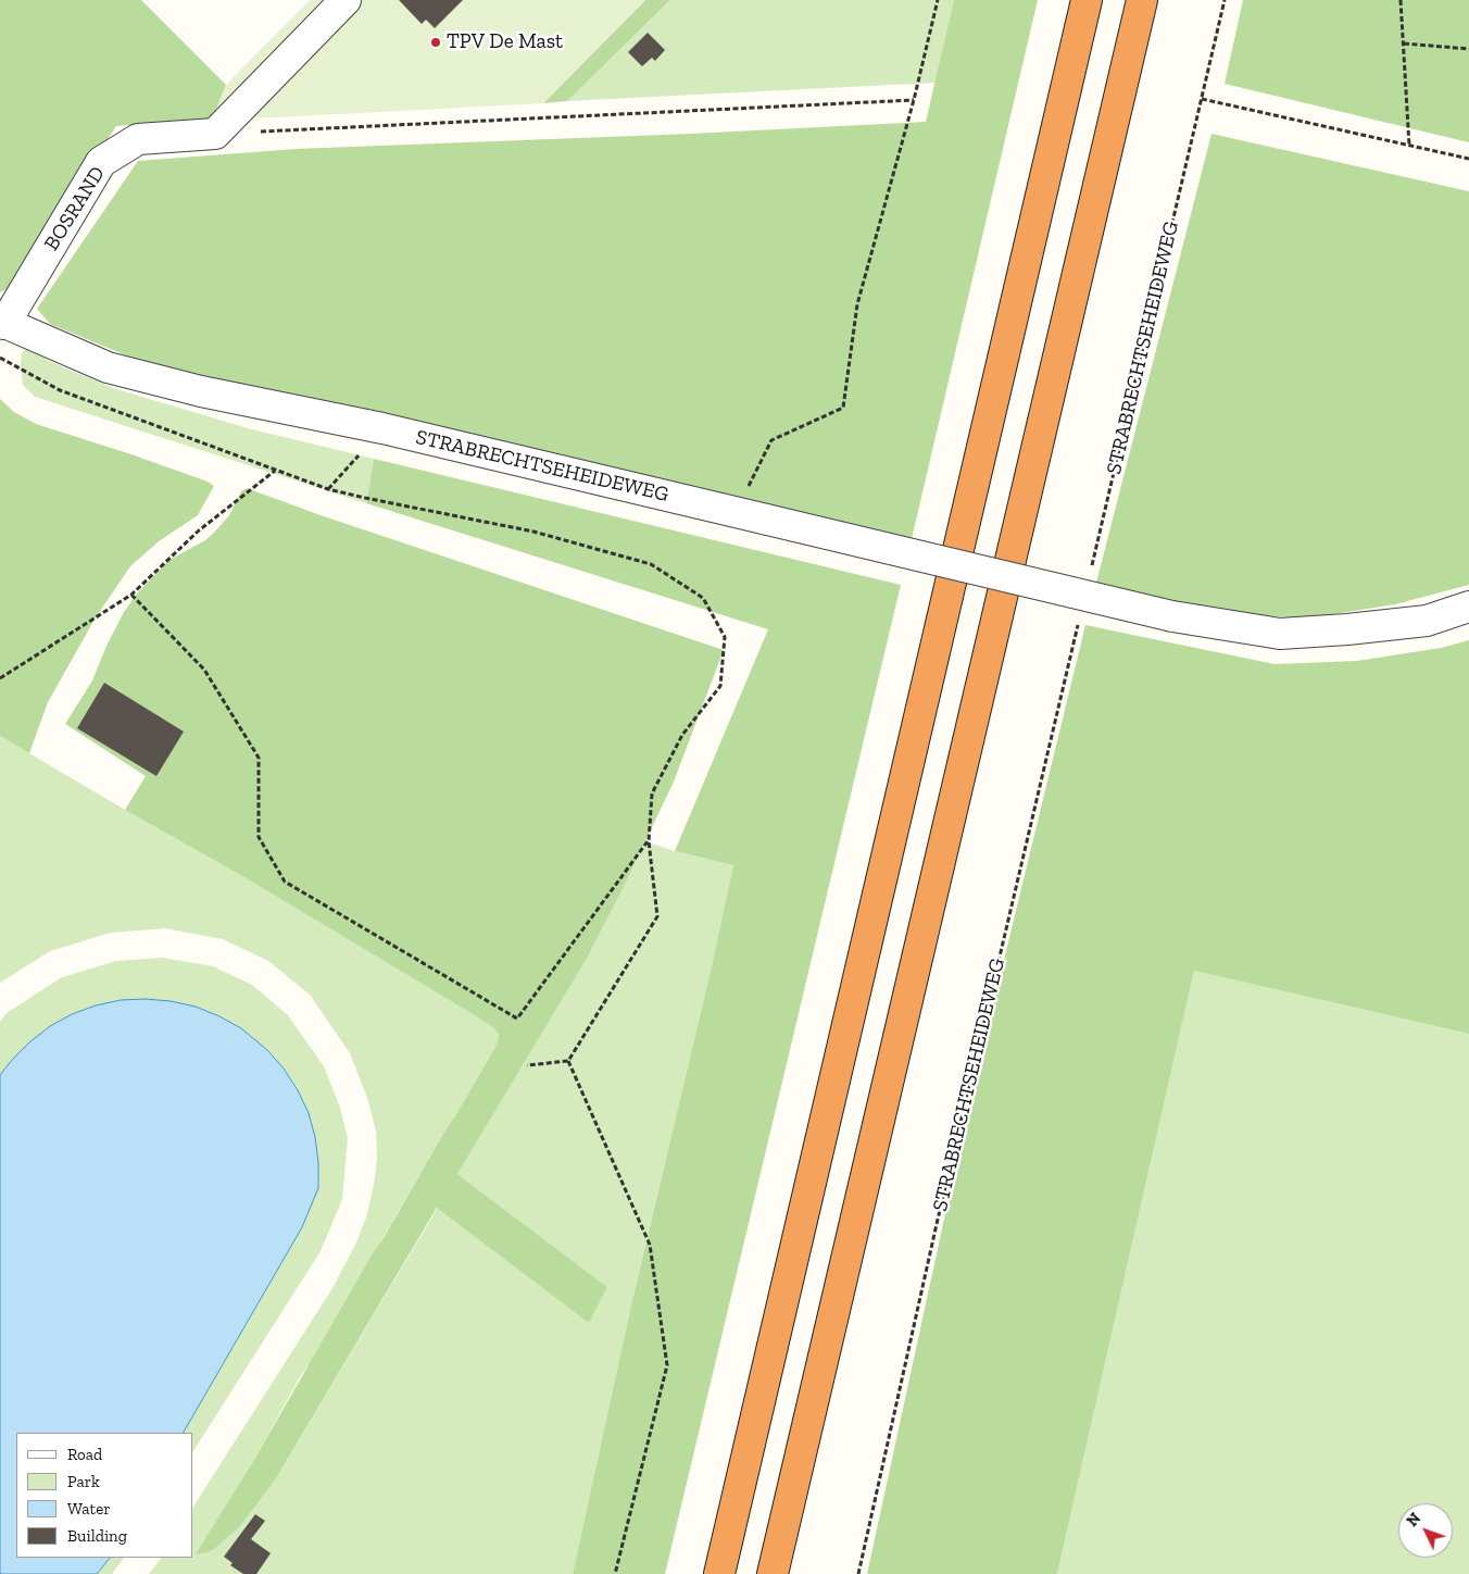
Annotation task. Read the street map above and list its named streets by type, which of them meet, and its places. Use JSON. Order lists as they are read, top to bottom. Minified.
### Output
{"streets":{"street":["BOSRAND","STRABRECHTSEHEIDEWEG"]},"crossings":[["BOSRAND","STRABRECHTSEHEIDEWEG"]],"places":["TPV De Mast"],"legend":["Road","Park","Water","Building"],"north":"top left"}
